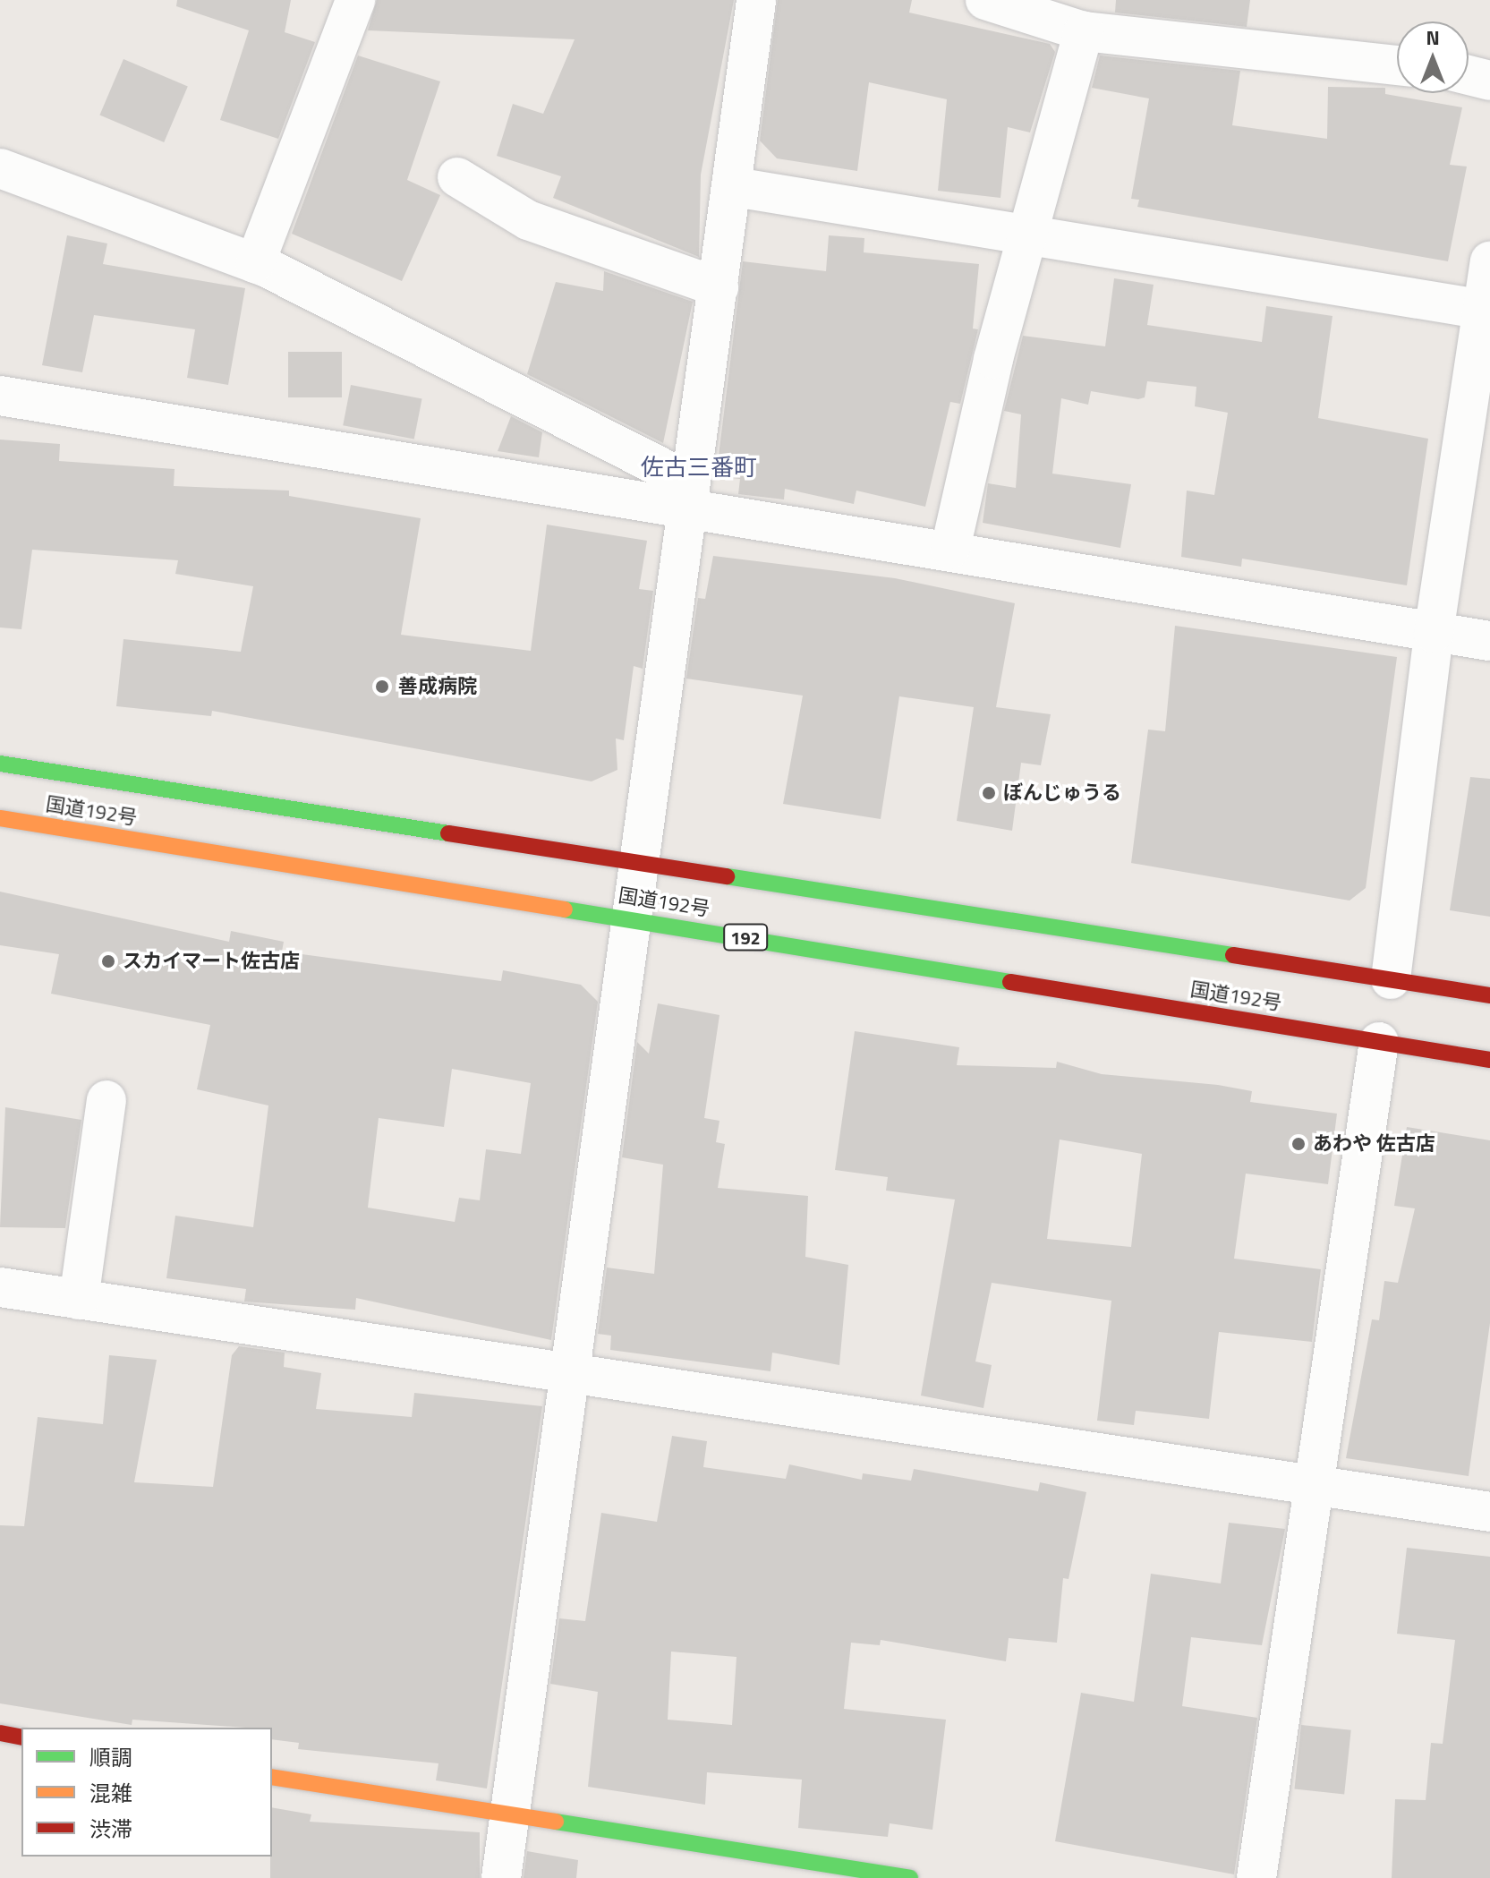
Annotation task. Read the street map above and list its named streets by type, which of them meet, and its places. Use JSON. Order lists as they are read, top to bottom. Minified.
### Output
{"streets":{"main road":["国道192号","192"]},"districts":["佐古三番町"],"places":["善成病院","ぼんじゅうる","スカイマート佐古店","あわや 佐古店"],"legend":["順調","混雑","渋滞"],"north":"top"}
